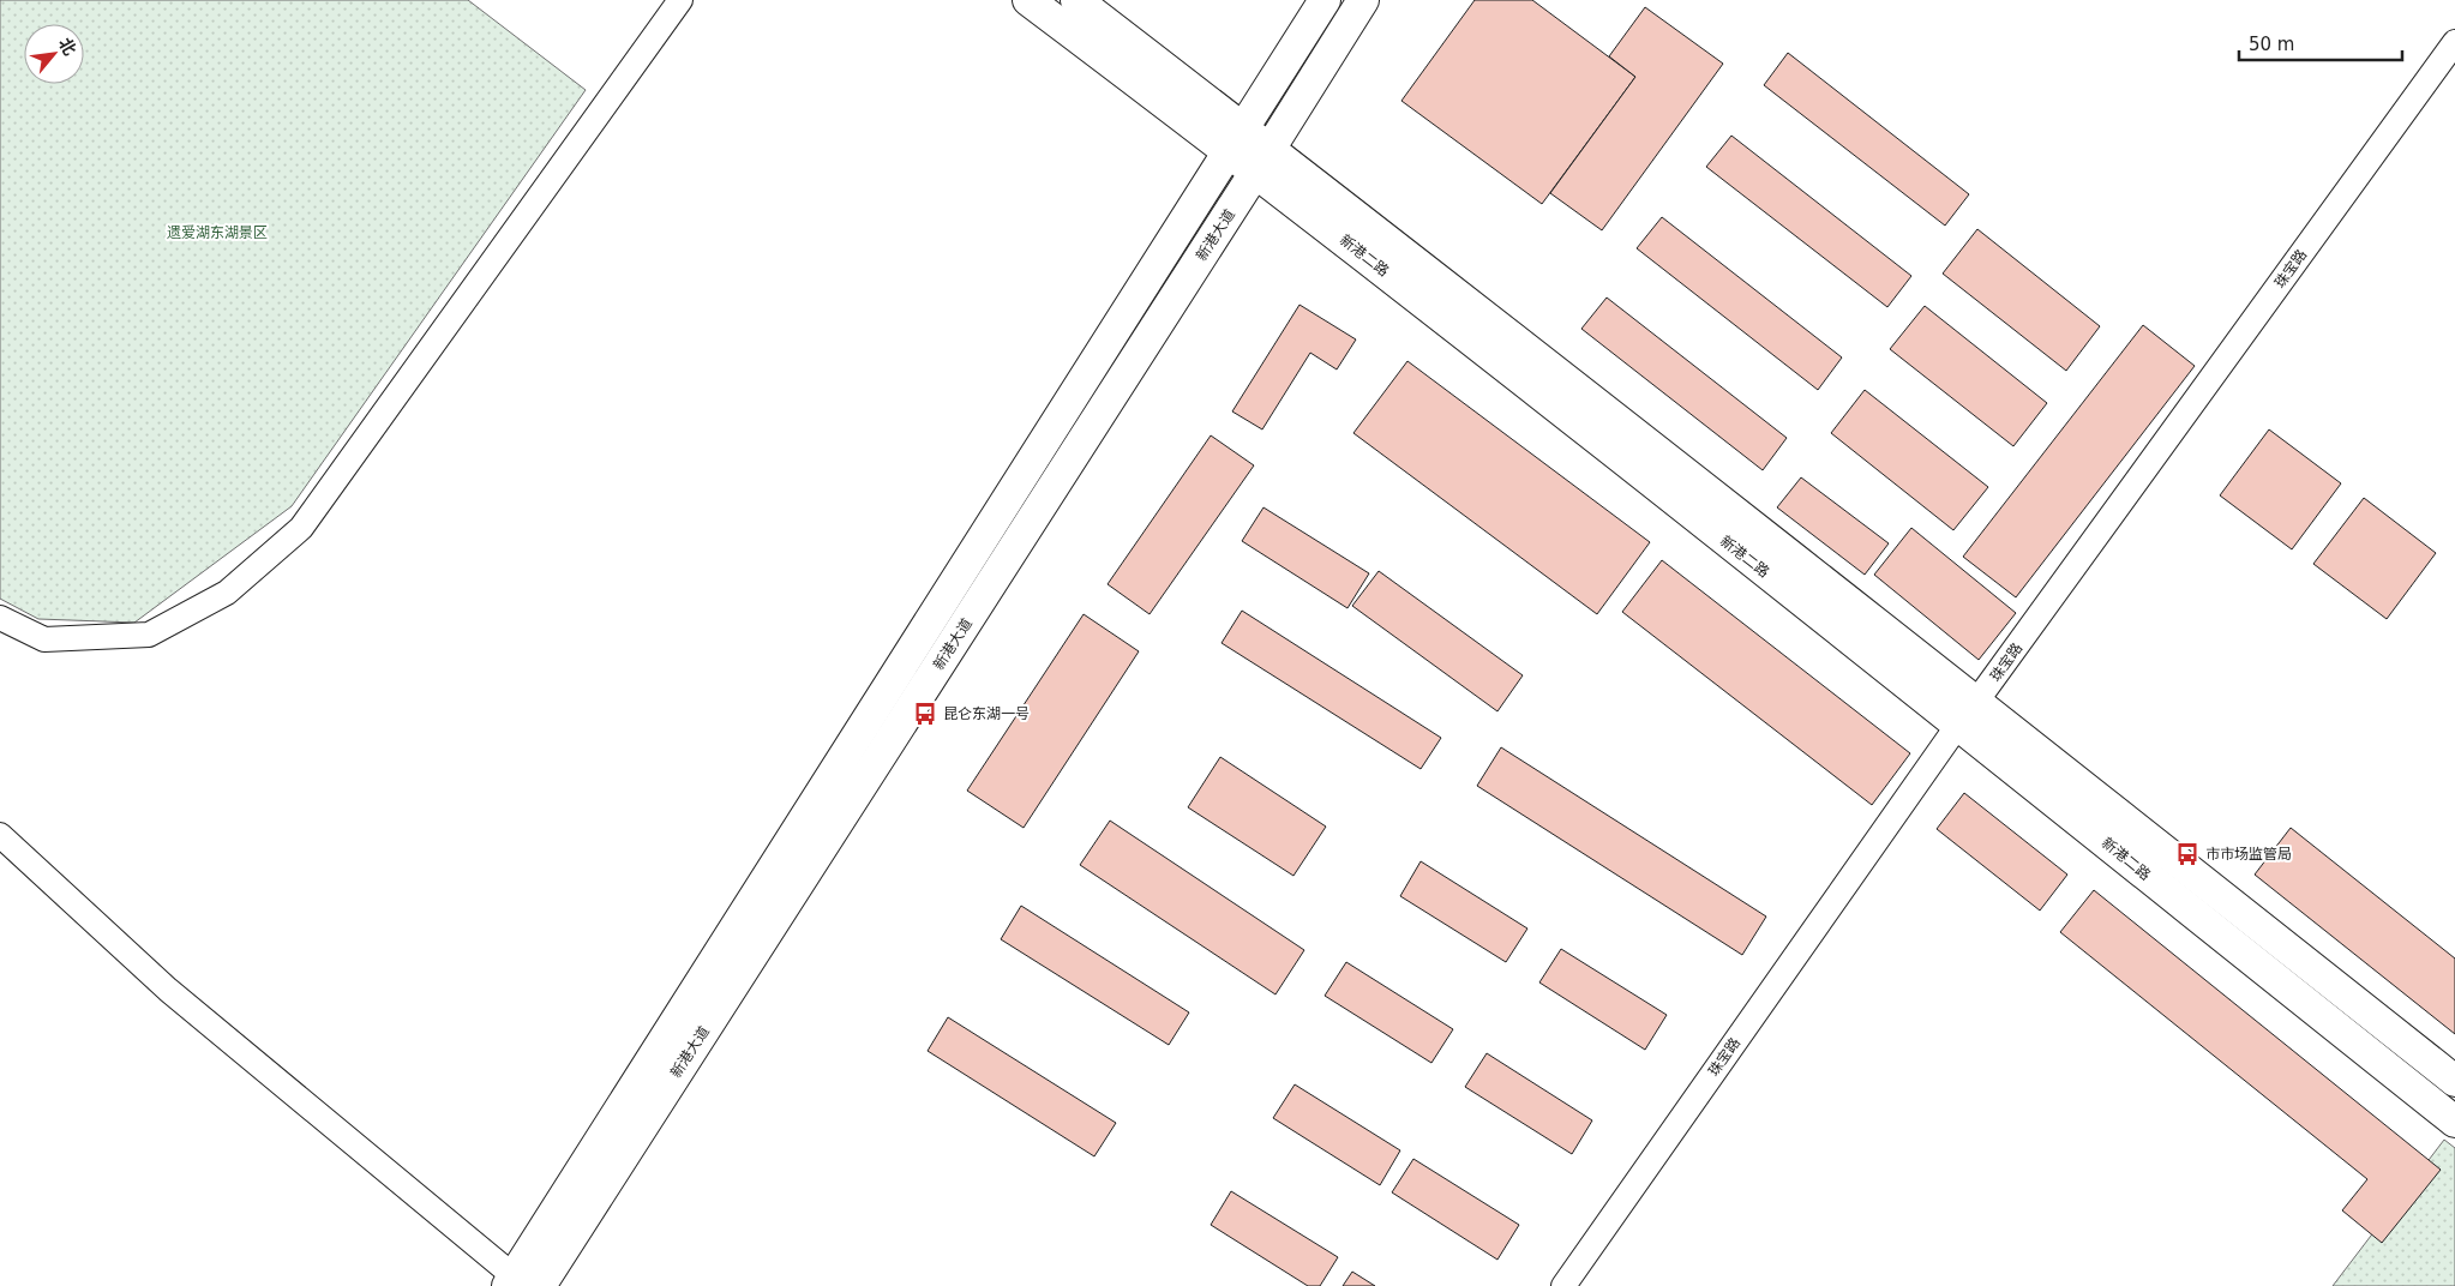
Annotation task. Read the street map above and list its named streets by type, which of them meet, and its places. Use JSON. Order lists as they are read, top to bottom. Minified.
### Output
{"streets":{"main road":["新港大道","新港二路"],"street":["珠宝路"]},"crossings":[["新港大道","新港二路"],["新港二路","珠宝路"]],"parks":["遗爱湖东湖景区"],"places":{"bus stop":["昆仑东湖一号","市市场监管局"]},"scale_bar":"50 m","north":"top right"}
